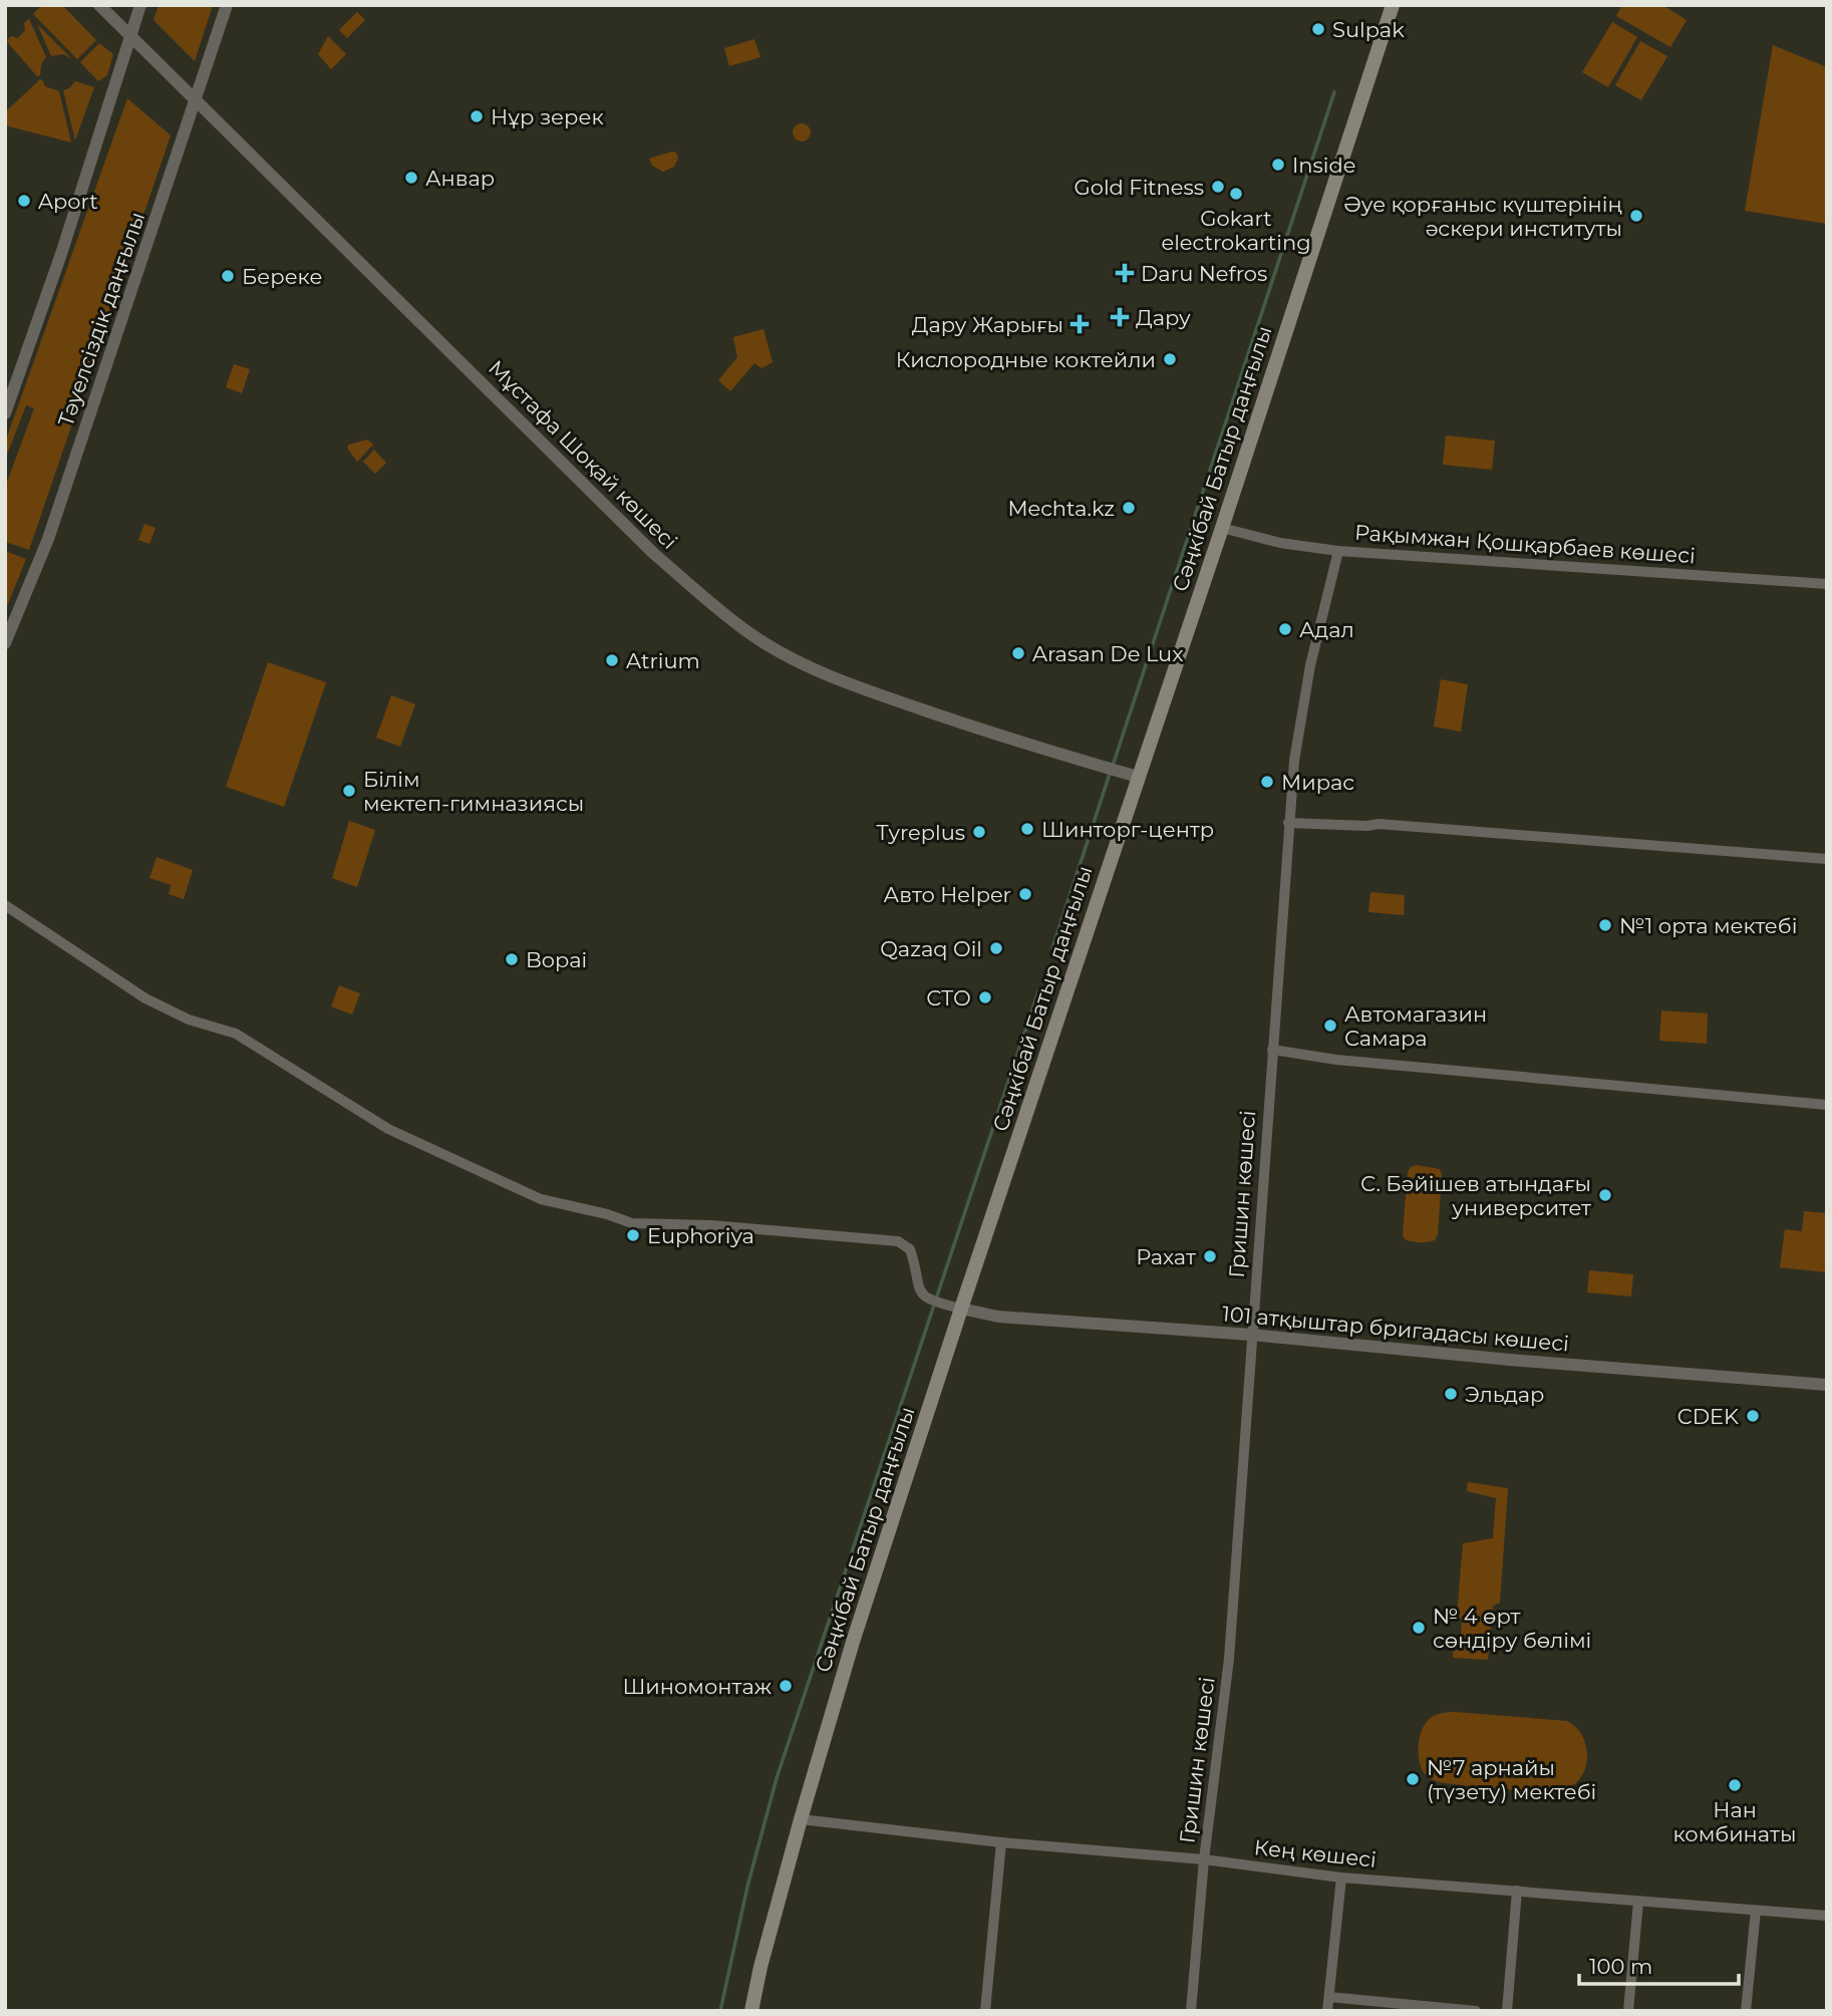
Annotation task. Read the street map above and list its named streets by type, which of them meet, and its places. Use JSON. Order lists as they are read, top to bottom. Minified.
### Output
{"streets":{"main road":["Сәңкібай Батыр даңғылы"],"street":["Тәуелсіздік даңғылы","Мұстафа Шоқай көшесі","Рақымжан Қошқарбаев көшесі","Гришин көшесі","101 атқыштар бригадасы көшесі","Кең көшесі"]},"crossings":[["Тәуелсіздік даңғылы","Мұстафа Шоқай көшесі"],["Мұстафа Шоқай көшесі","Сәңкібай Батыр даңғылы"],["Сәңкібай Батыр даңғылы","Рақымжан Қошқарбаев көшесі"],["Сәңкібай Батыр даңғылы","101 атқыштар бригадасы көшесі"],["Сәңкібай Батыр даңғылы","Кең көшесі"],["Рақымжан Қошқарбаев көшесі","Гришин көшесі"],["Гришин көшесі","101 атқыштар бригадасы көшесі"],["Гришин көшесі","Кең көшесі"]],"places":{"other":["Sulpak","Нұр зерек","Inside","Анвар","Gold Fitness","Gokart electrokarting","Aport","Әуе қорғаныс күштерінің әскери институты","Береке","Кислородные коктейли","Mechta.kz","Адал","Arasan De Lux","Atrium","Мирас","Білім мектеп-гимназиясы","Шинторг-центр","Tyreplus","Авто Helper","№1 орта мектебі","Qazaq Oil","Bopai","СТО","Автомагазин Самара","С. Бәйішев атындағы университет","Euphoriya","Рахат","Эльдар","CDEK","№ 4 өрт сөндіру бөлімі","Шиномонтаж","№7 арнайы (түзету) мектебі","Нан комбинаты"],"health":["Daru Nefros","Дару","Дару Жарығы"]},"scale_bar":"100 m"}
